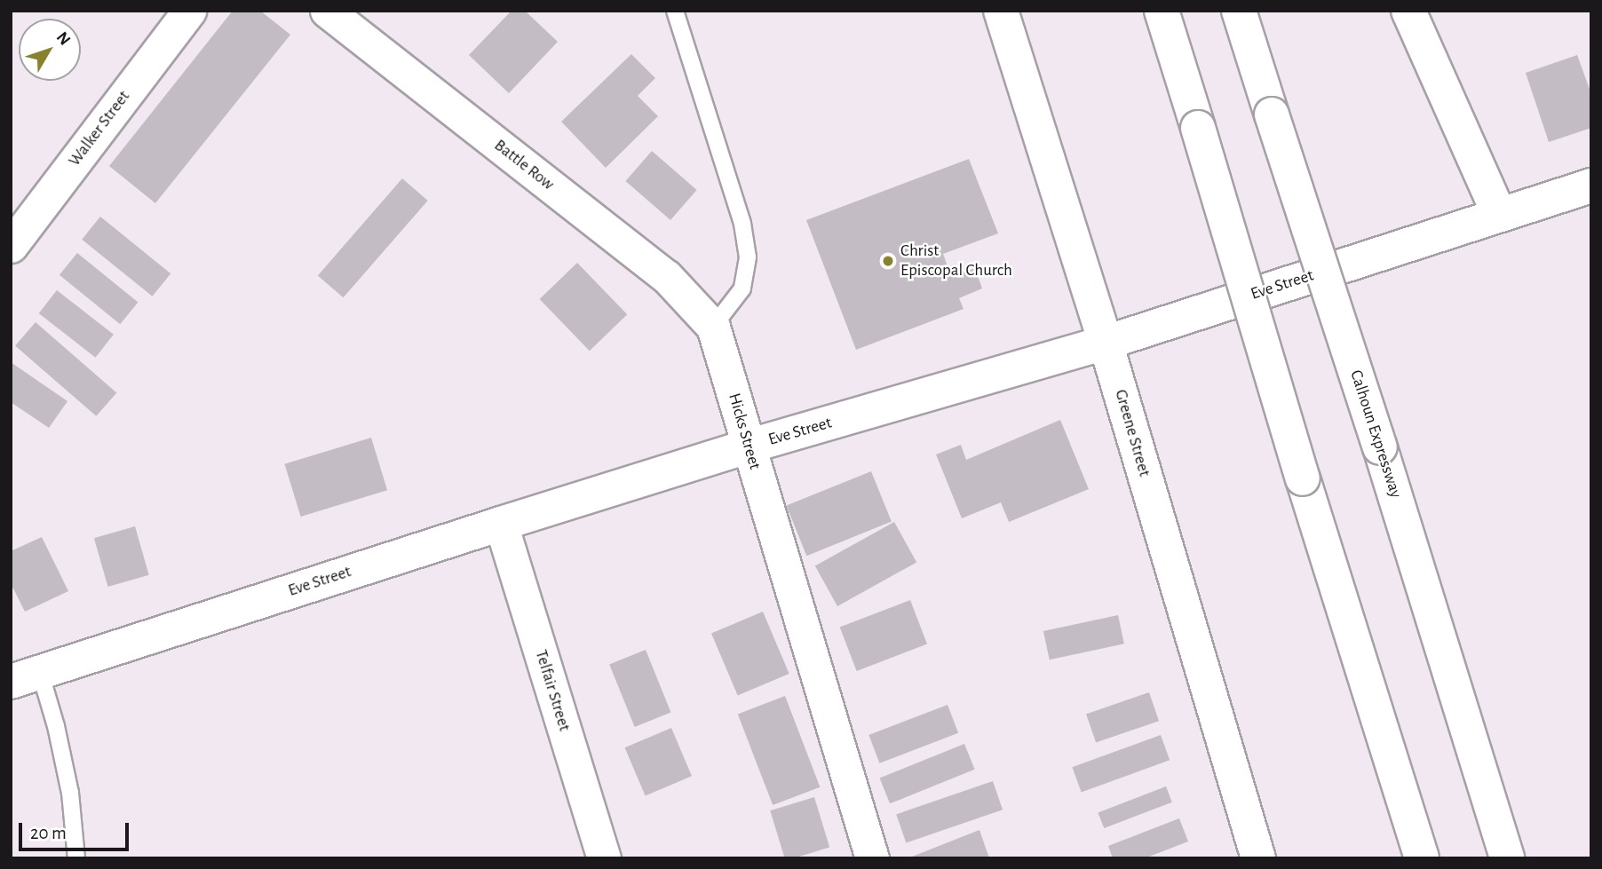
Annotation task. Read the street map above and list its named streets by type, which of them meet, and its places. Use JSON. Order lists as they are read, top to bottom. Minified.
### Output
{"streets":{"main road":["Eve Street","Greene Street","Calhoun Expressway"],"street":["Walker Street","Battle Row","Hicks Street","Telfair Street"]},"crossings":[["Battle Row","Hicks Street"],["Eve Street","Hicks Street"],["Eve Street","Greene Street"],["Eve Street","Telfair Street"]],"places":["Christ Episcopal Church"],"scale_bar":"20 m","north":"top right"}
